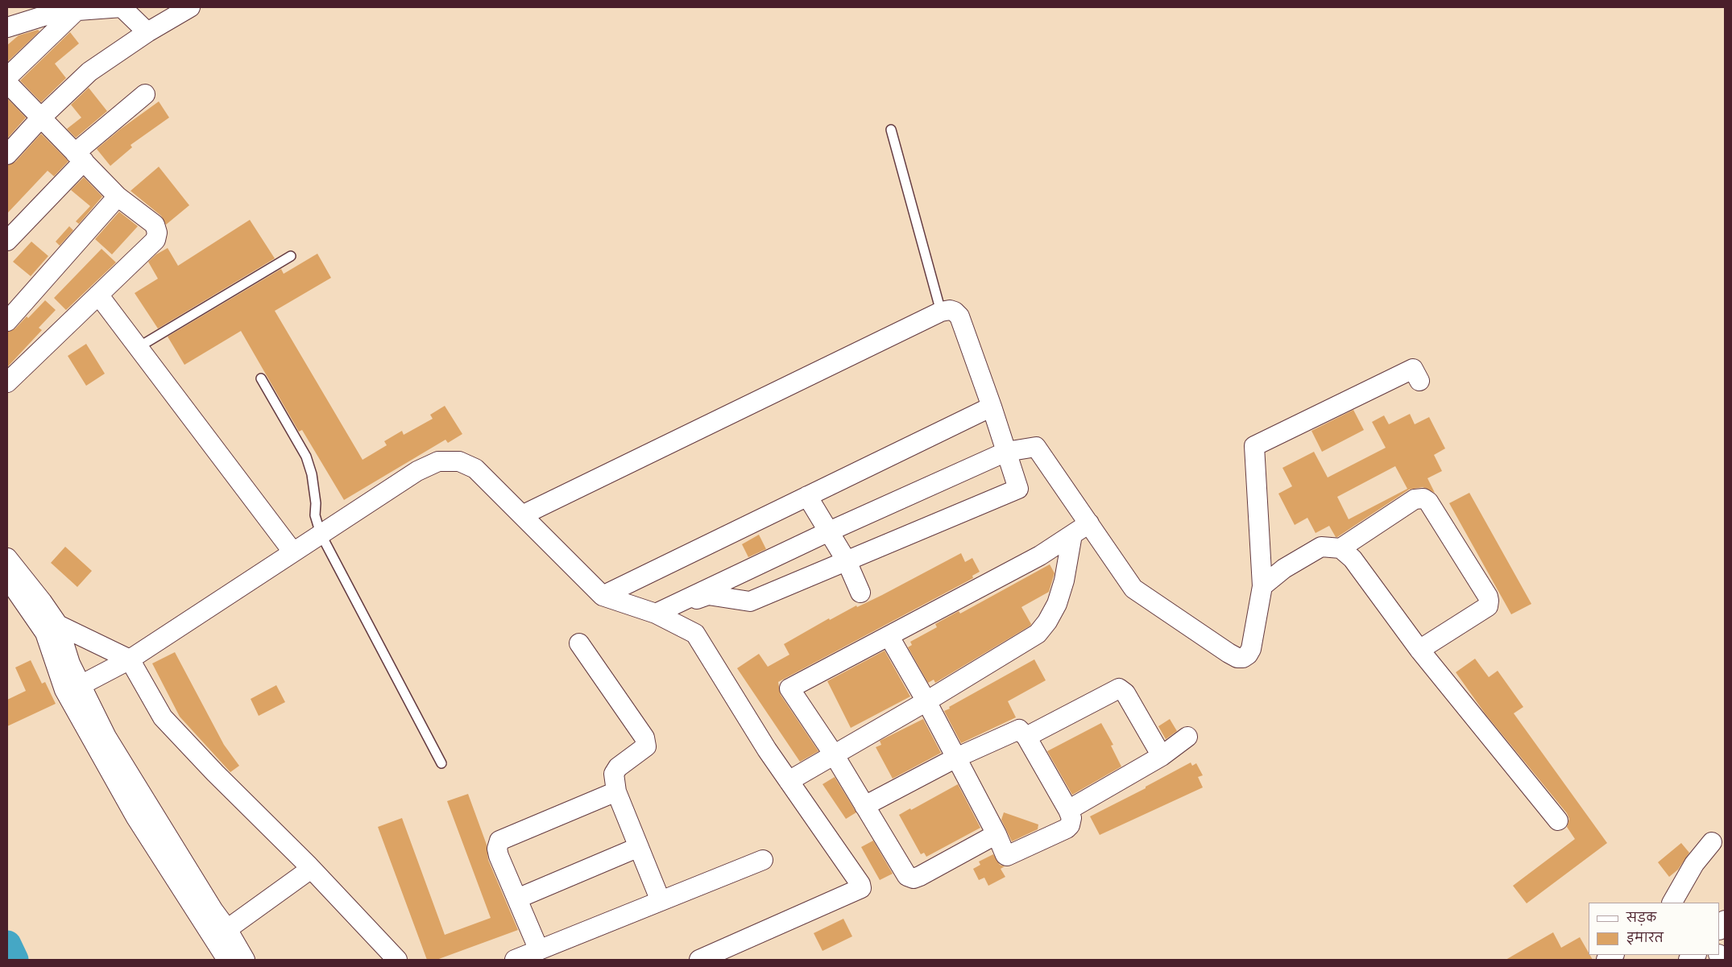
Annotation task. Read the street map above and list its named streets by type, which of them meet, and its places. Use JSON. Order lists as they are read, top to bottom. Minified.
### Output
{"legend":["सड़क","इमारत"]}
